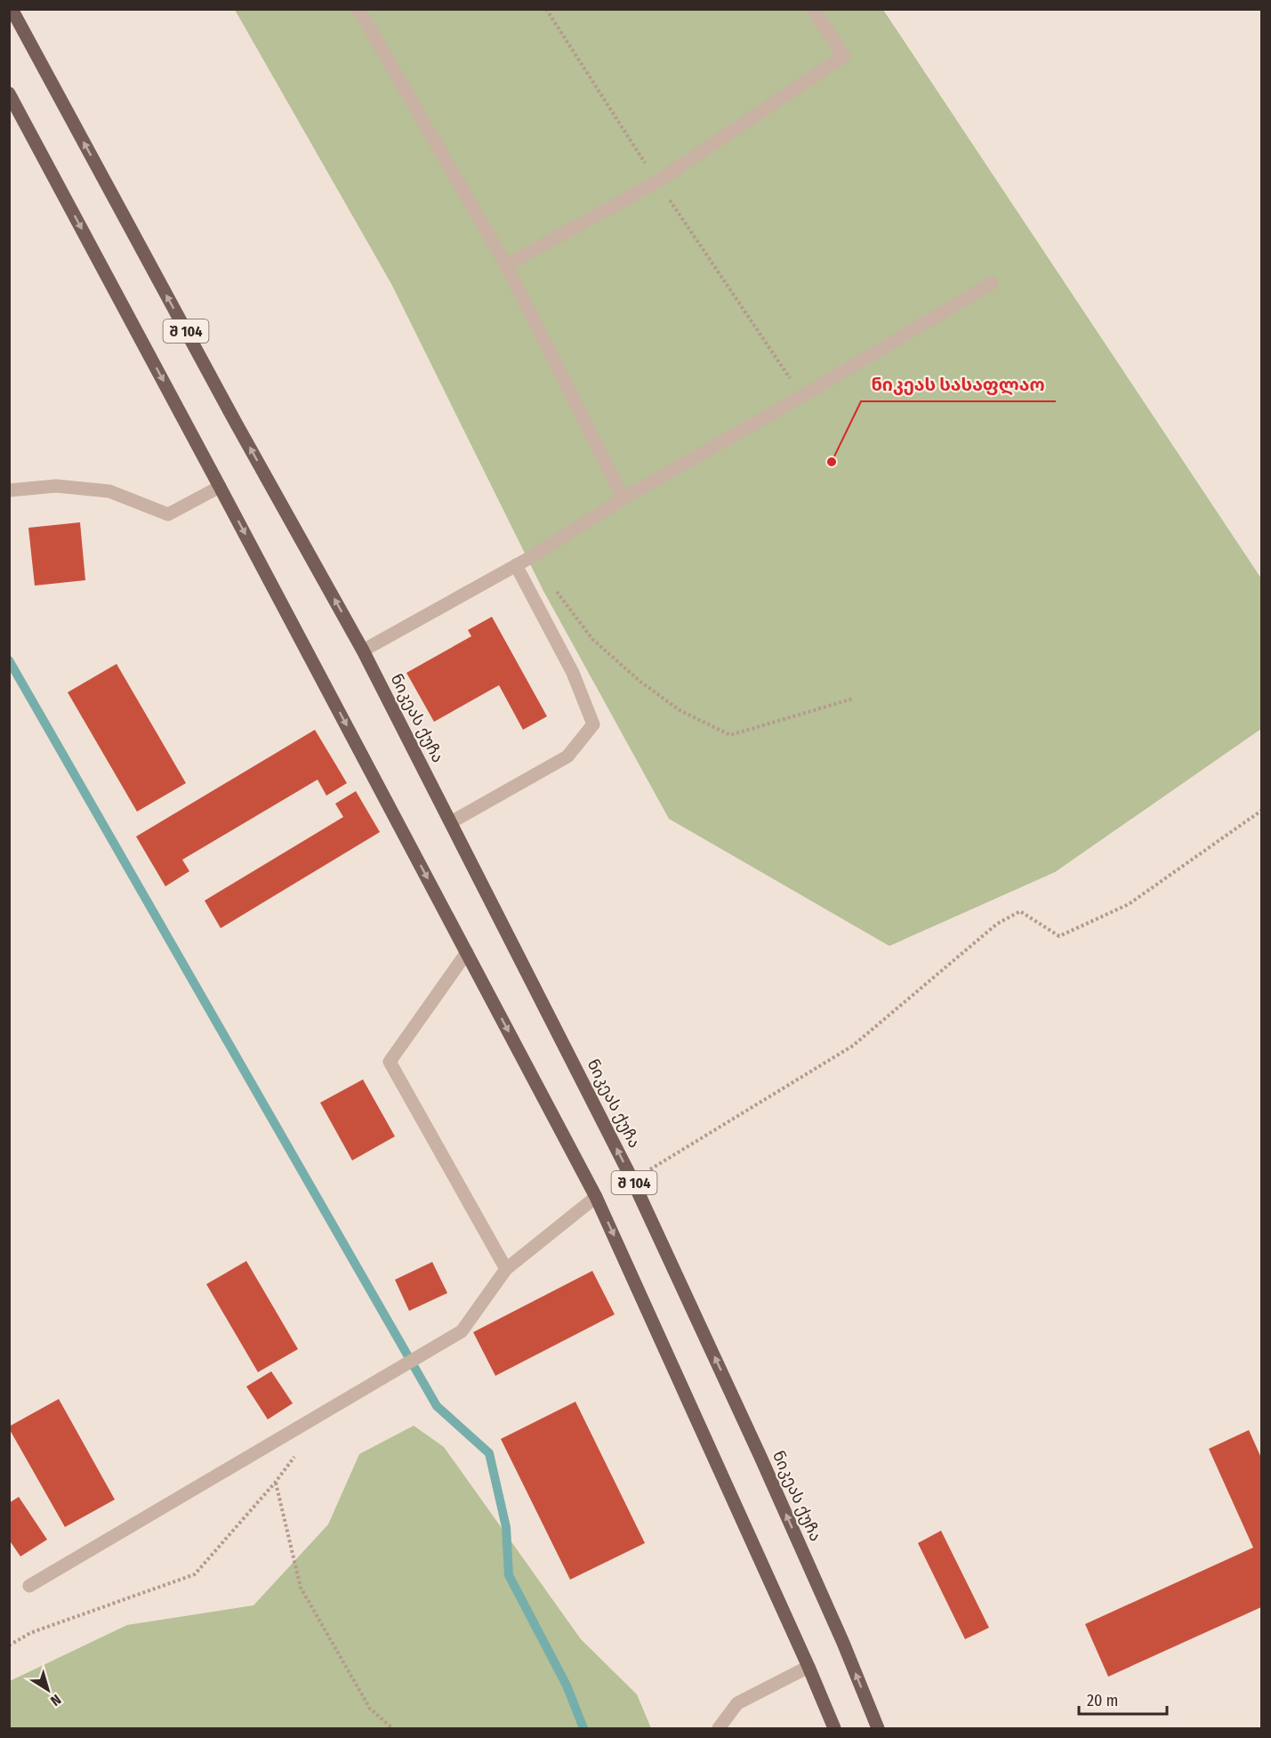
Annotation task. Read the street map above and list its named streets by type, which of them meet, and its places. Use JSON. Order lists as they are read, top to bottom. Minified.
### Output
{"streets":{"main road":["შ 104","ნიკეას ქუჩა"]},"crossings":[["შ 104","ნიკეას ქუჩა"]],"places":["ნიკეას სასაფლაო"],"scale_bar":"20 m","north":"bottom right"}
